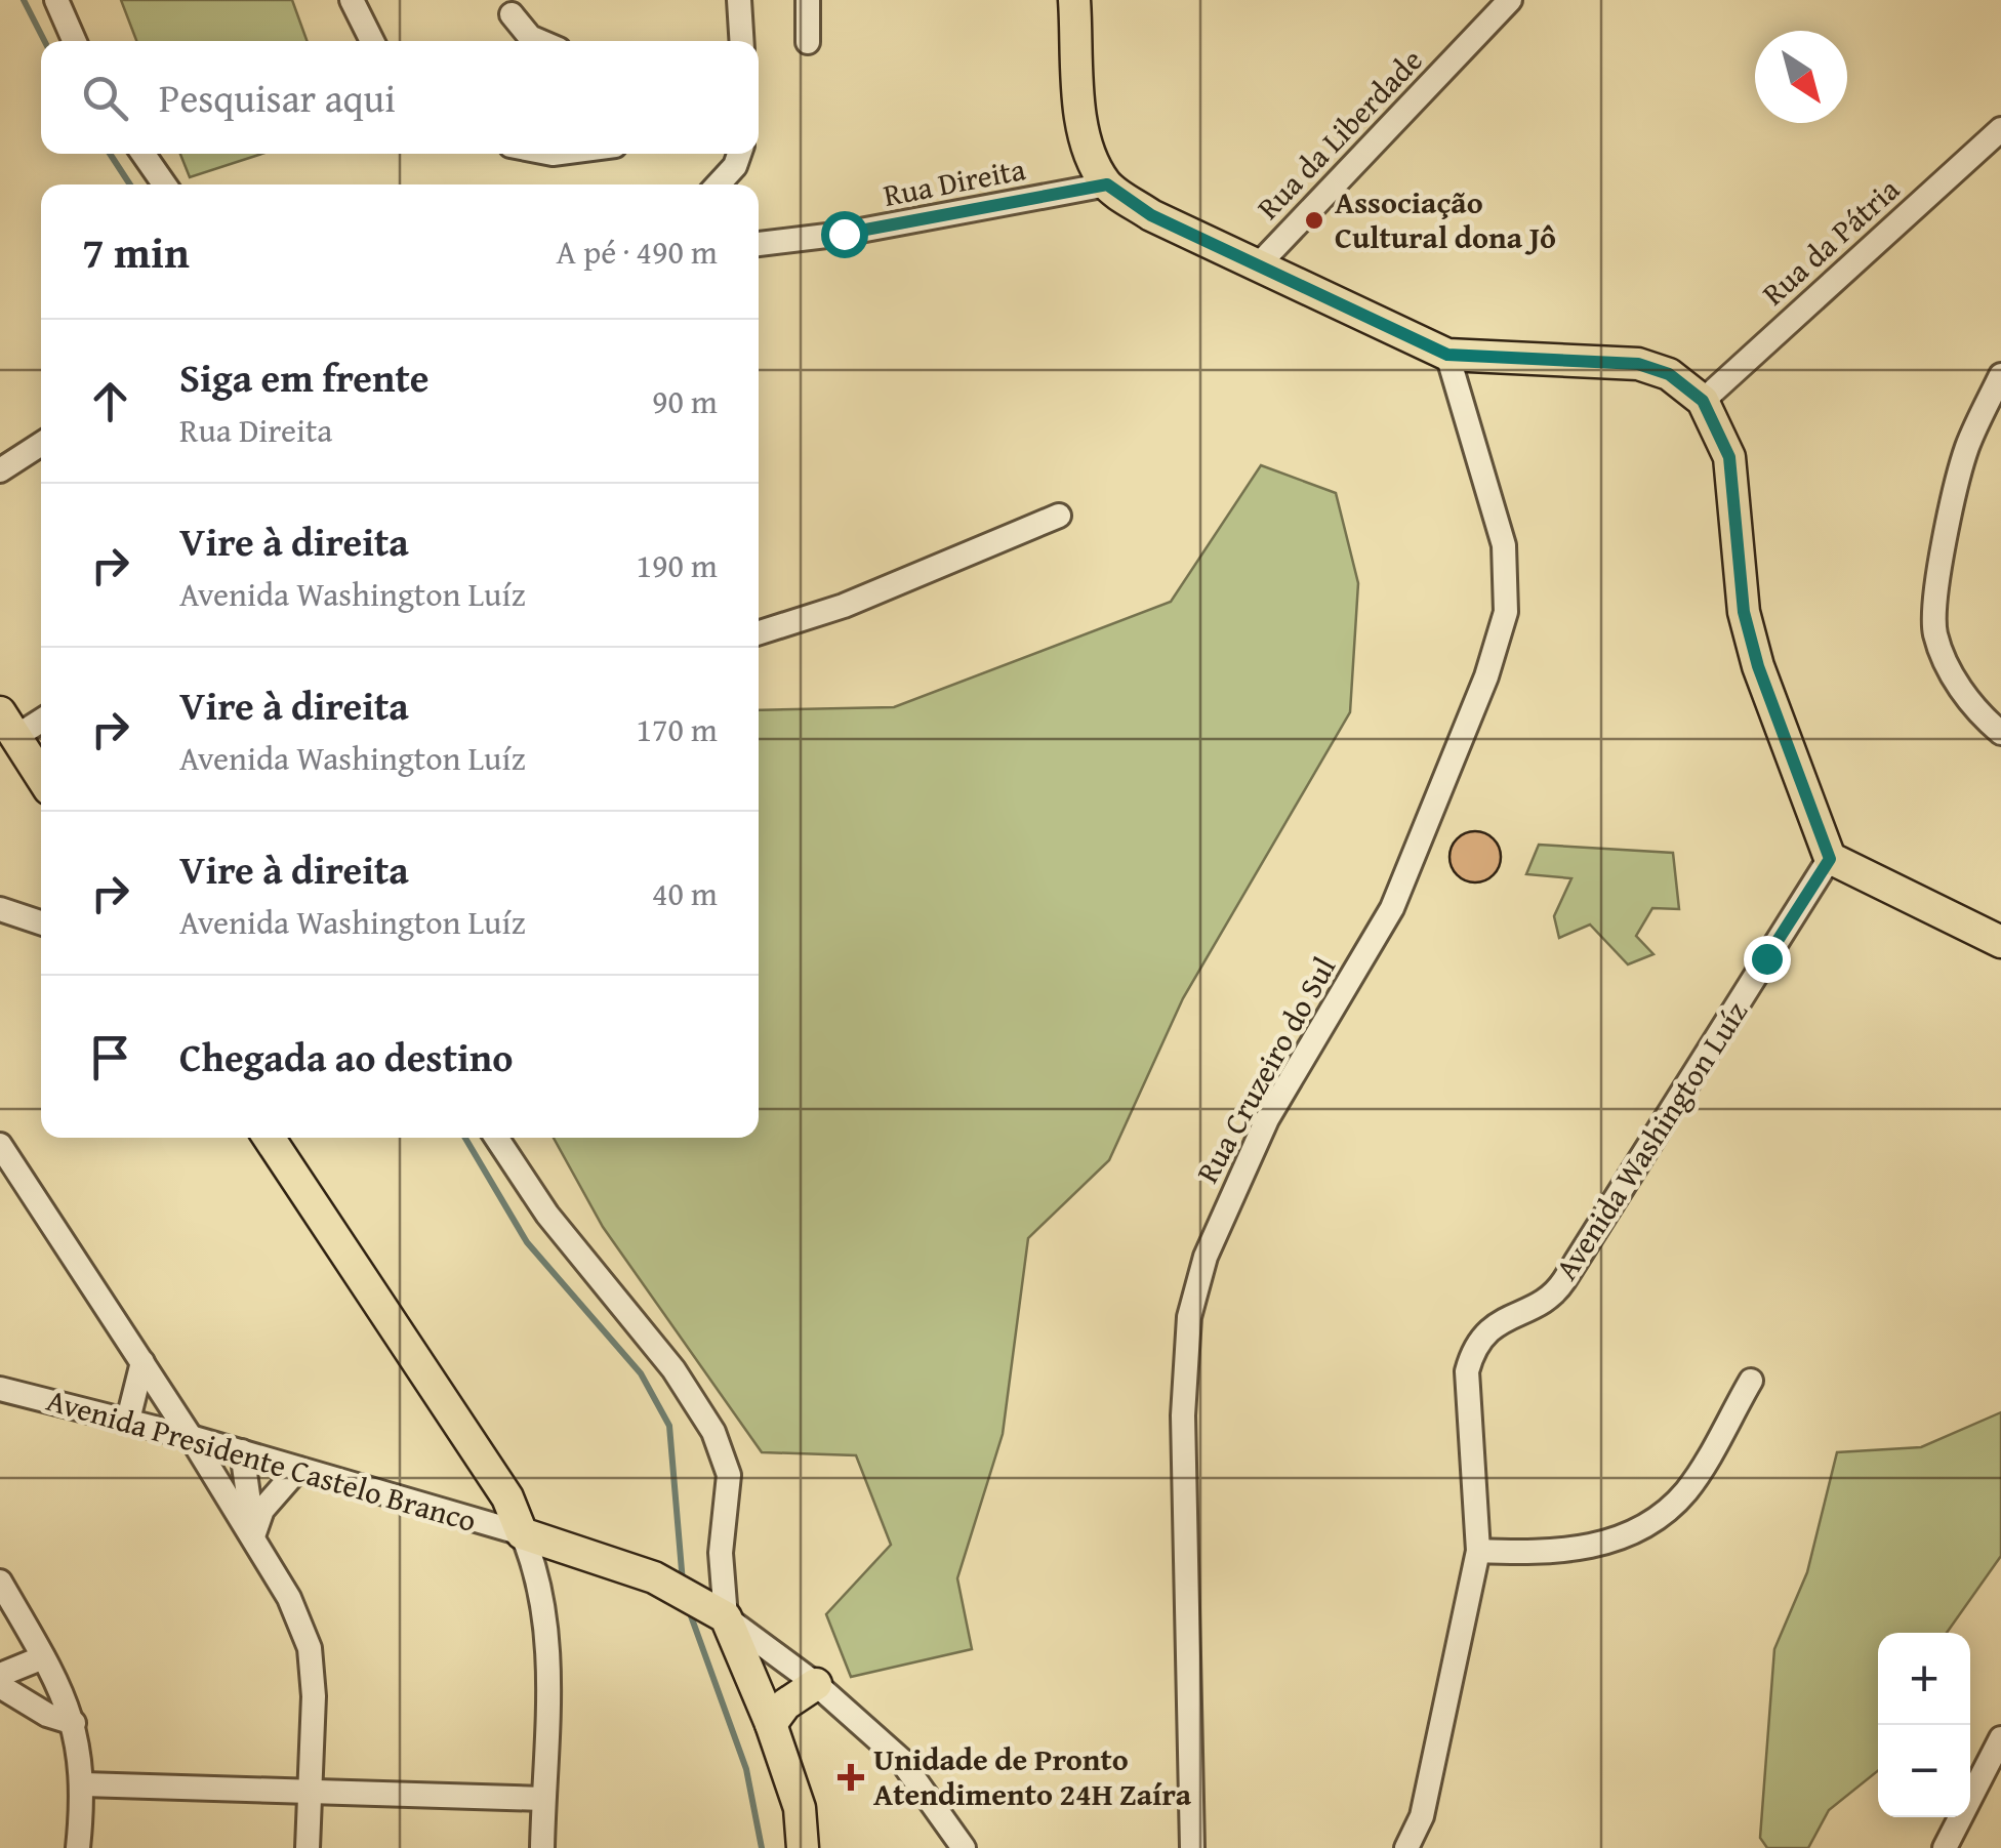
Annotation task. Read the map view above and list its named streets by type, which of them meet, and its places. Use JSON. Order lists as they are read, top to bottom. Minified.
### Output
{"streets":{"main road":["Avenida Presidente Castelo Branco"],"street":["Rua da Liberdade","Rua Direita","Rua da Pátria","Rua Cruzeiro do Sul","Avenida Washington Luíz"]},"places":{"other":["Associação Cultural dona Jô"],"health":["Unidade de Pronto Atendimento 24H Zaíra"]},"north":"bottom right","page":{"search":"Pesquisar aqui","heading":["7 min","A pé · 490 m"],"list":[["Siga em frente","Rua Direita","90 m"],["Vire à direita","Avenida Washington Luíz","190 m"],["Vire à direita","Avenida Washington Luíz","170 m"],["Vire à direita","Avenida Washington Luíz","40 m"],"Chegada ao destino"],"map_buttons":["+","−"]}}
